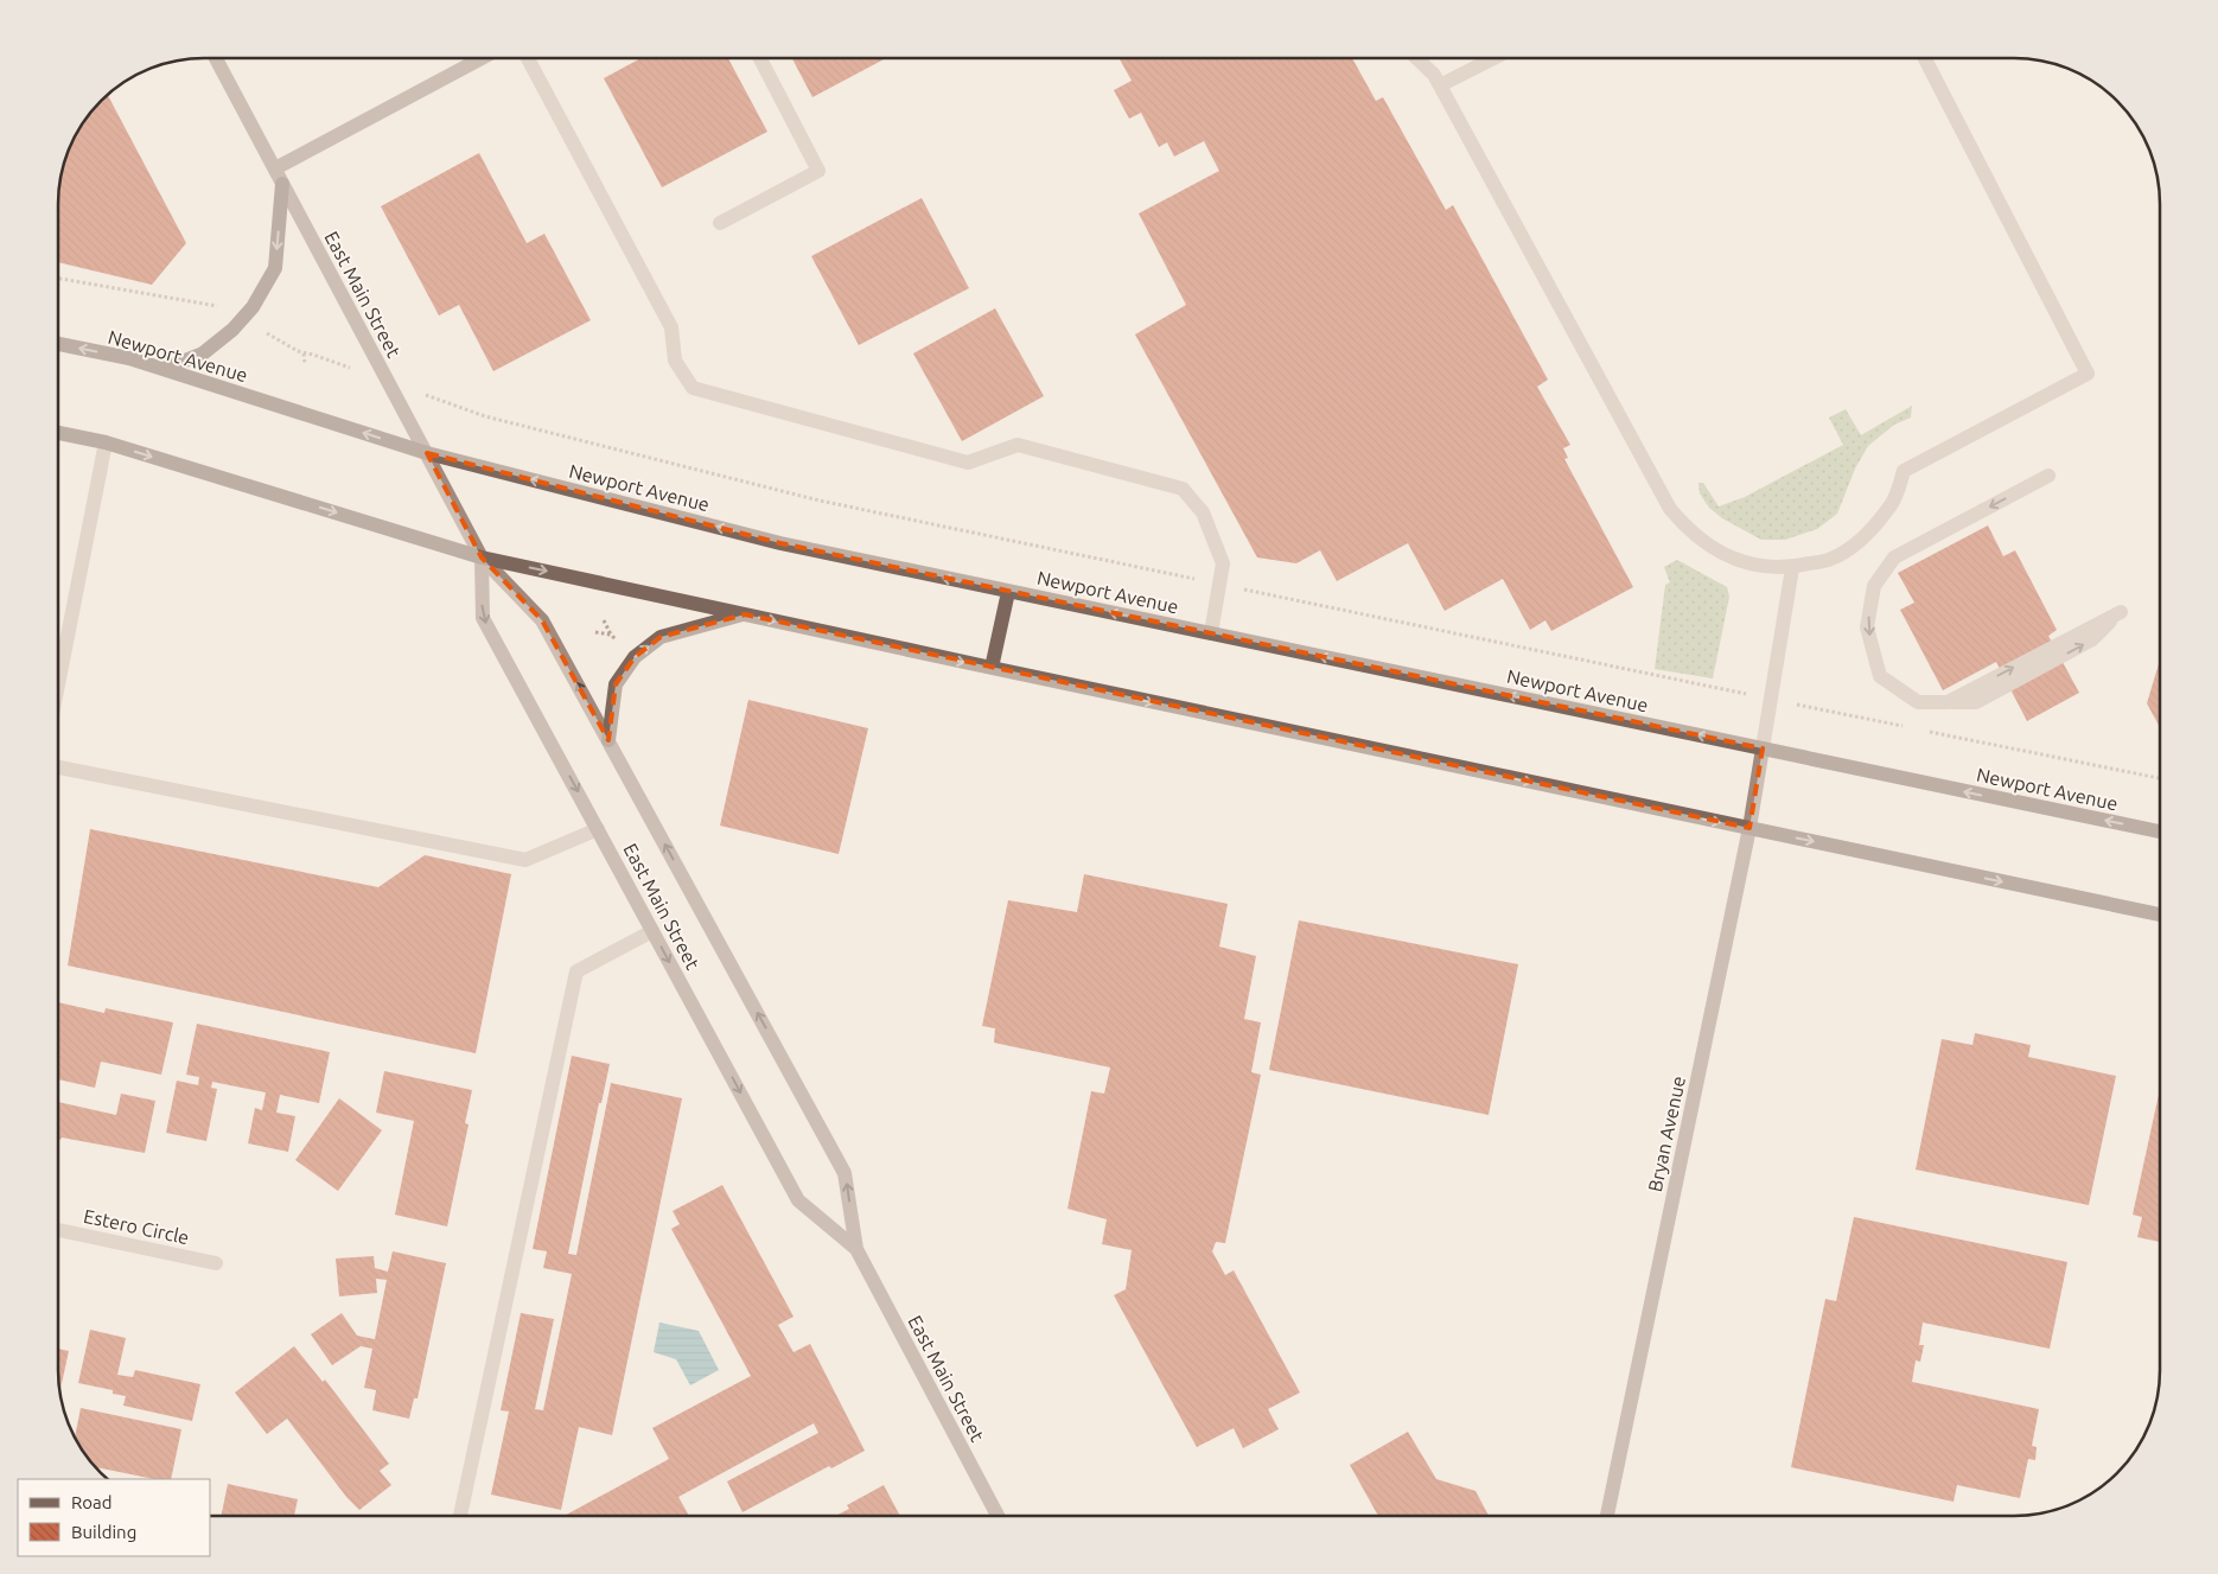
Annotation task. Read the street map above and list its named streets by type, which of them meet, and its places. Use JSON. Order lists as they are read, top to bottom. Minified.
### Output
{"streets":{"main road":["East Main Street","Newport Avenue","Bryan Avenue"],"street":["Estero Circle"]},"crossings":[["East Main Street","Newport Avenue"],["Newport Avenue","Bryan Avenue"]],"legend":["Road","Building"]}
